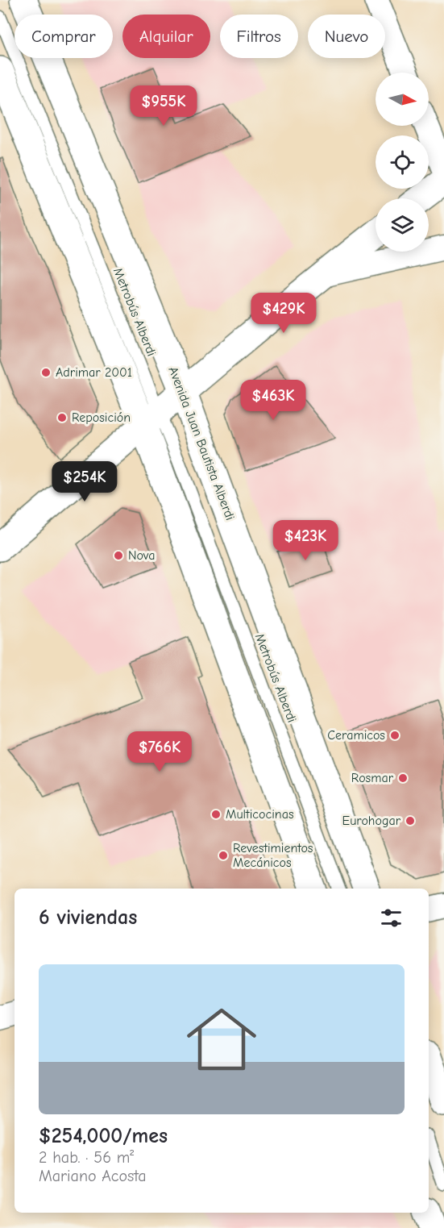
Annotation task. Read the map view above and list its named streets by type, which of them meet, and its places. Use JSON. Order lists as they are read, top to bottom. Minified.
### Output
{"streets":{"main road":["Avenida Juan Bautista Alberdi"],"lane":["Metrobús Alberdi"]},"places":["Adrimar 2001","Reposición","Nova","Ceramicos","Rosmar","Multicocinas","Eurohogar","Revestimientos Mecánicos"],"north":"right","page":{"chip":["Comprar","Alquilar","Filtros","Nuevo"],"price":["$955K","$429K","$463K","$254K","$423K","$766K"],"heading":"6 viviendas","list":[{"name":"$254,000/mes","note":"2 hab. · 56 m² · Mariano Acosta"}]}}
